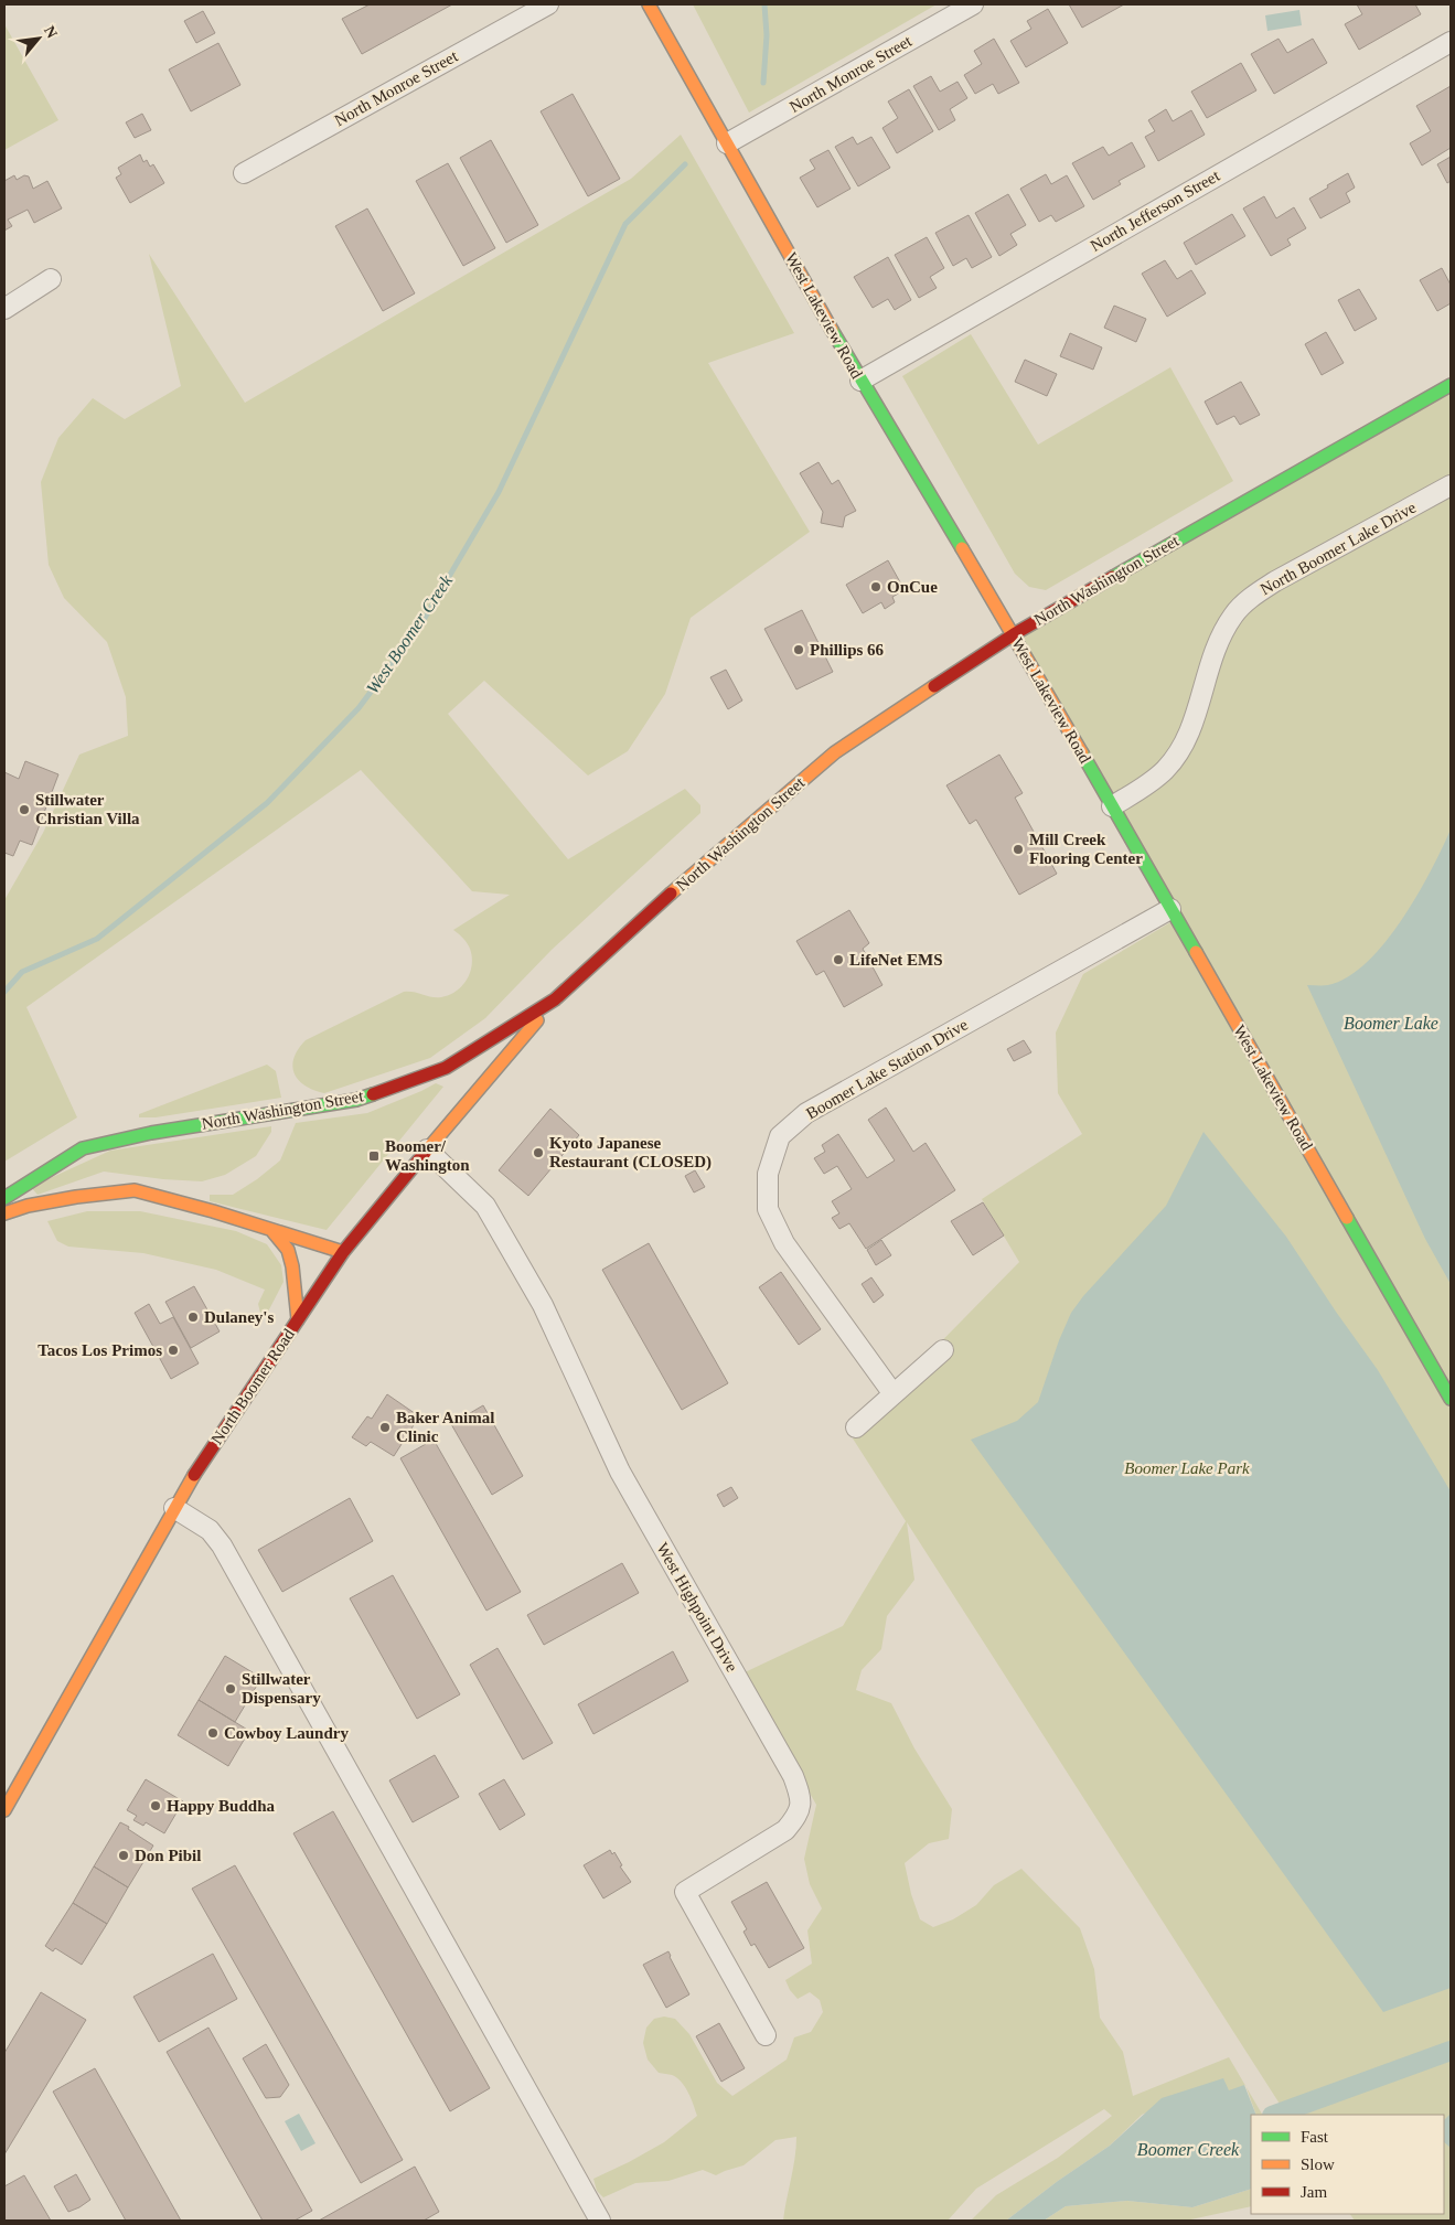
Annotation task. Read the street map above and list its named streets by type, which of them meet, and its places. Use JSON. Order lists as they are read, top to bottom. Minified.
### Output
{"streets":{"main road":["West Lakeview Road","North Washington Street","North Boomer Road"],"street":["North Monroe Street","North Jefferson Street","North Boomer Lake Drive","Boomer Lake Station Drive","West Highpoint Drive"]},"crossings":[["North Monroe Street","West Lakeview Road"],["North Jefferson Street","West Lakeview Road"],["West Lakeview Road","North Boomer Lake Drive"],["West Lakeview Road","North Washington Street"],["West Lakeview Road","Boomer Lake Station Drive"],["North Washington Street","North Boomer Road"],["North Boomer Road","West Highpoint Drive"]],"water":["West Boomer Creek","Boomer Lake","Boomer Creek"],"parks":["Boomer Lake Park"],"places":{"other":["OnCue","Phillips 66","Stillwater Christian Villa","Mill Creek Flooring Center","LifeNet EMS","Kyoto Japanese Restaurant (CLOSED)","Dulaney's","Tacos Los Primos","Baker Animal Clinic","Stillwater Dispensary","Cowboy Laundry","Happy Buddha","Don Pibil"],"transit":["Boomer/ Washington"]},"legend":["Fast","Slow","Jam"],"north":"top right"}
